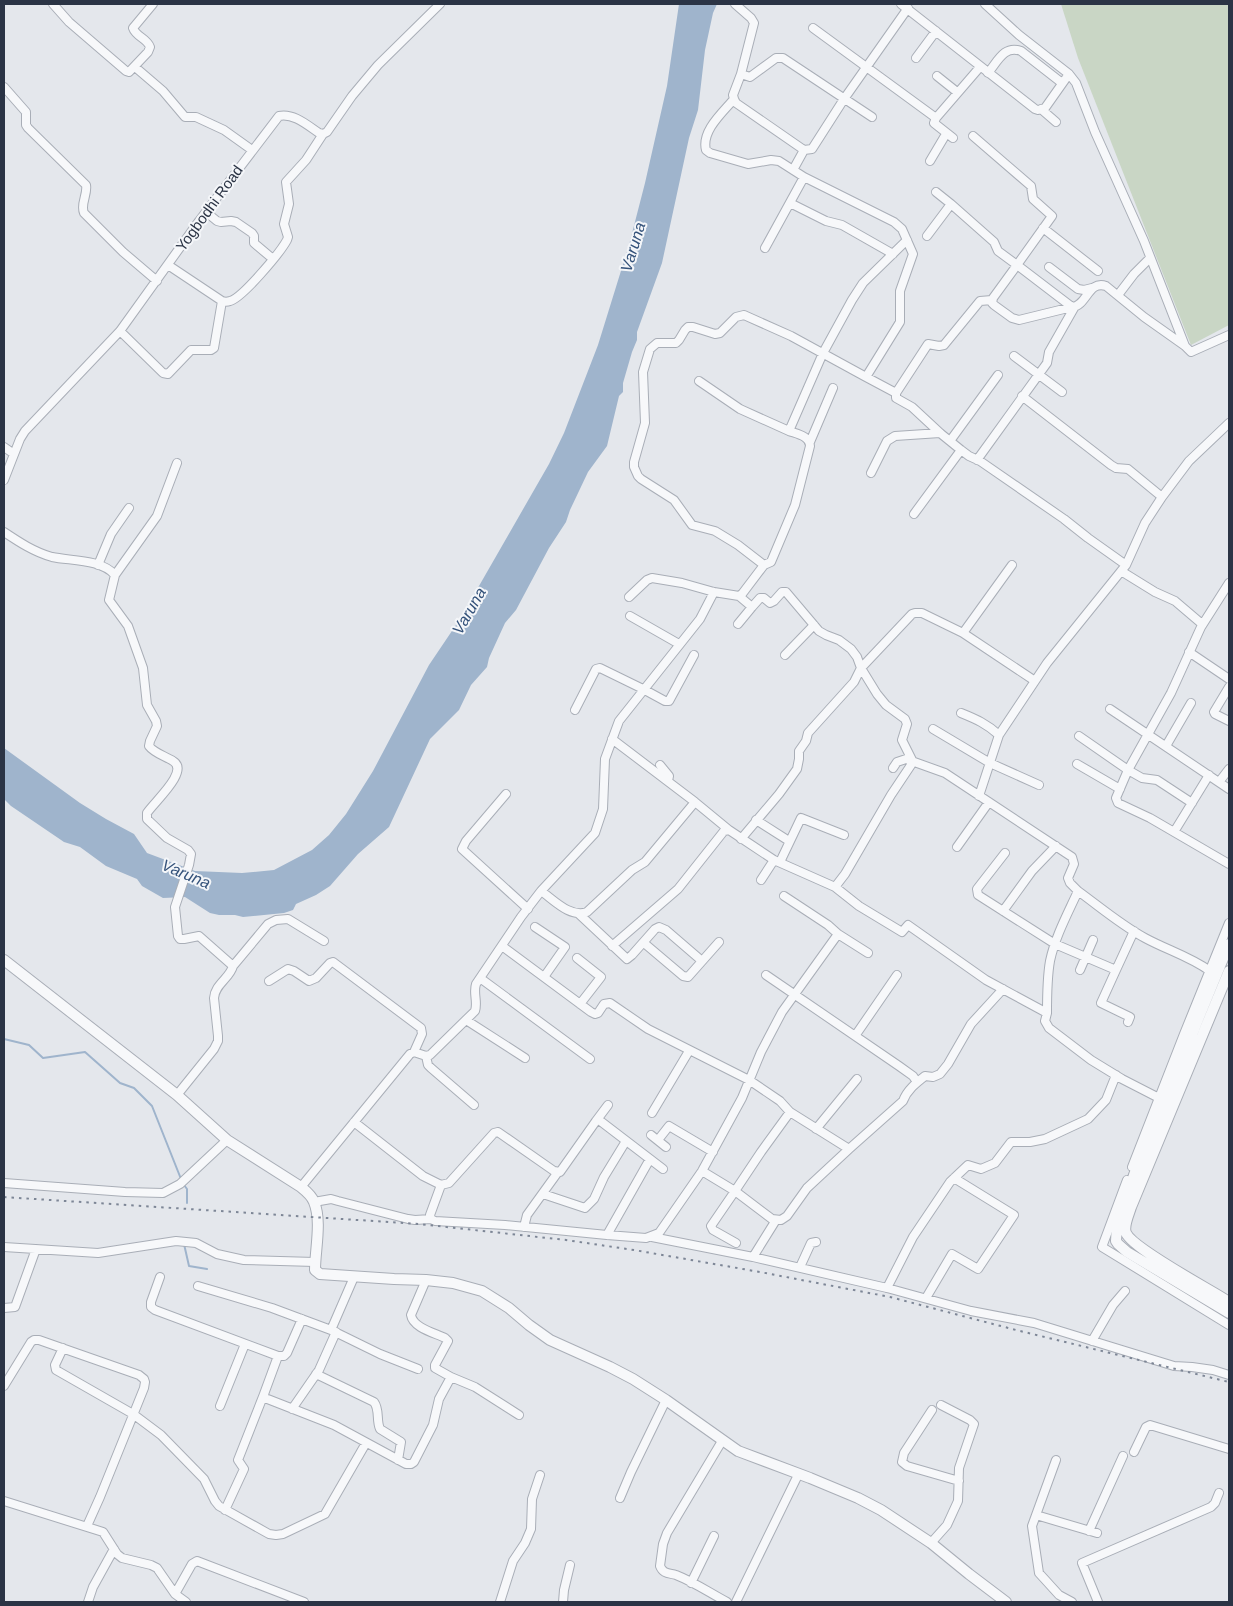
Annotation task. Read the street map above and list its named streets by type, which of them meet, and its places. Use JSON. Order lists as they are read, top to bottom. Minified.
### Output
{"streets":{"street":["Yogbodhi Road"]},"water":["Varuna"]}
